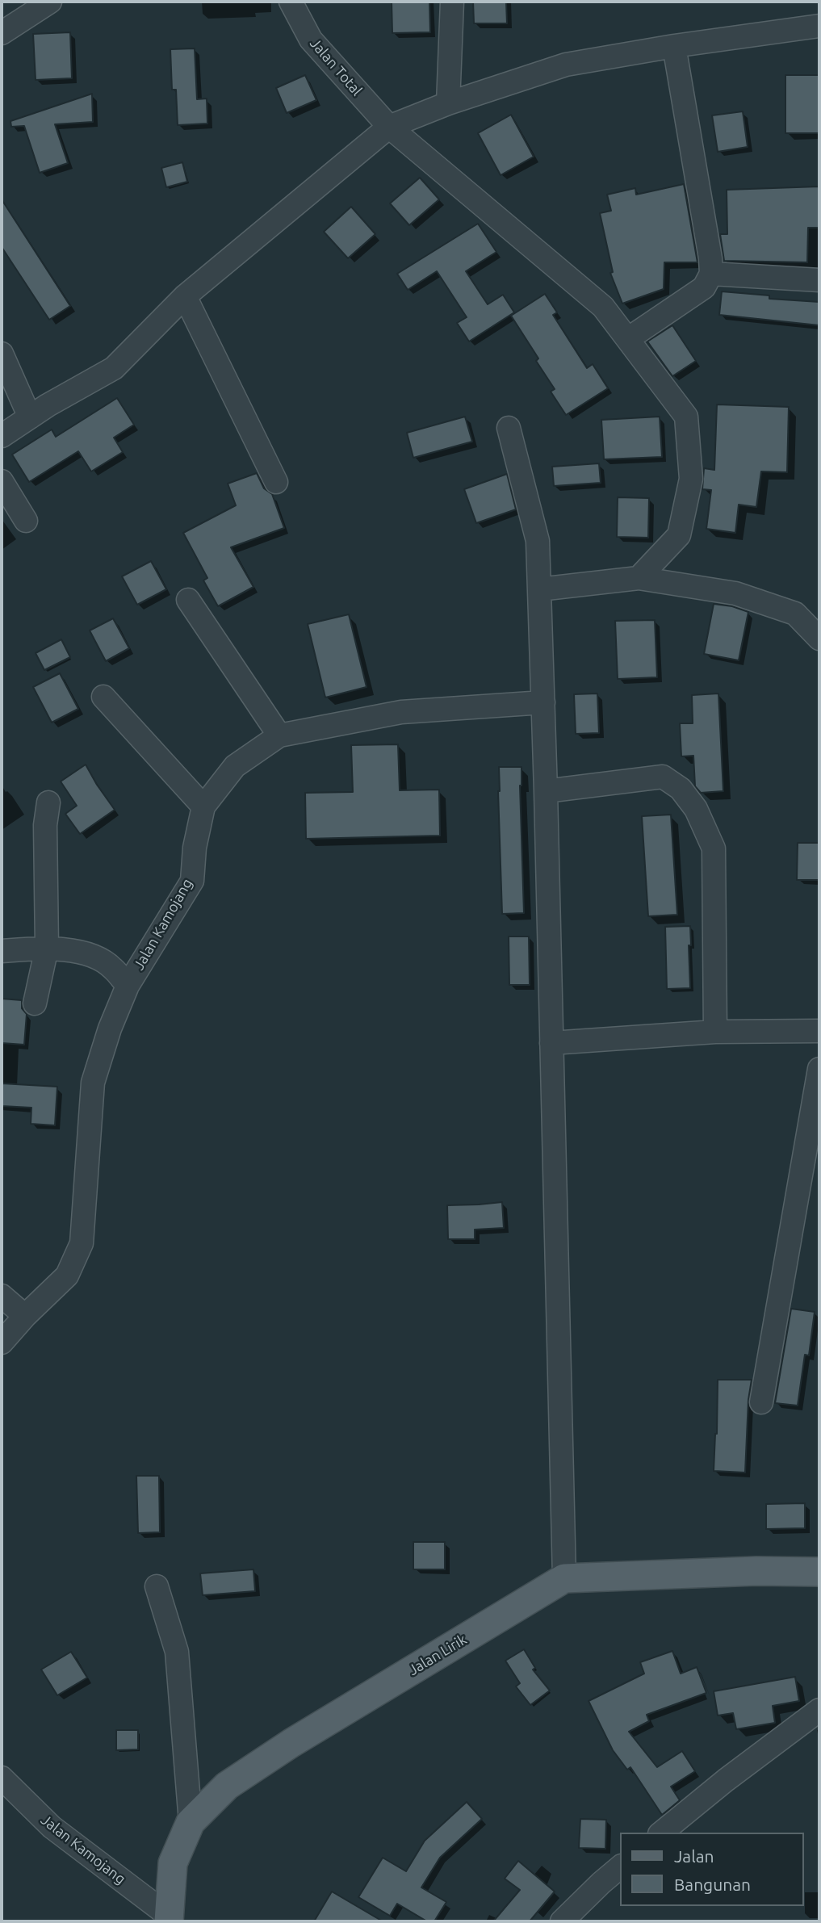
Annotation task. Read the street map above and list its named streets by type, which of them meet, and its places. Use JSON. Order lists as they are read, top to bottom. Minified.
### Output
{"streets":{"main road":["Jalan Lirik"],"street":["Jalan Total","Jalan Kamojang"]},"crossings":[["Jalan Kamojang","Jalan Lirik"]],"legend":["Jalan","Bangunan"]}
